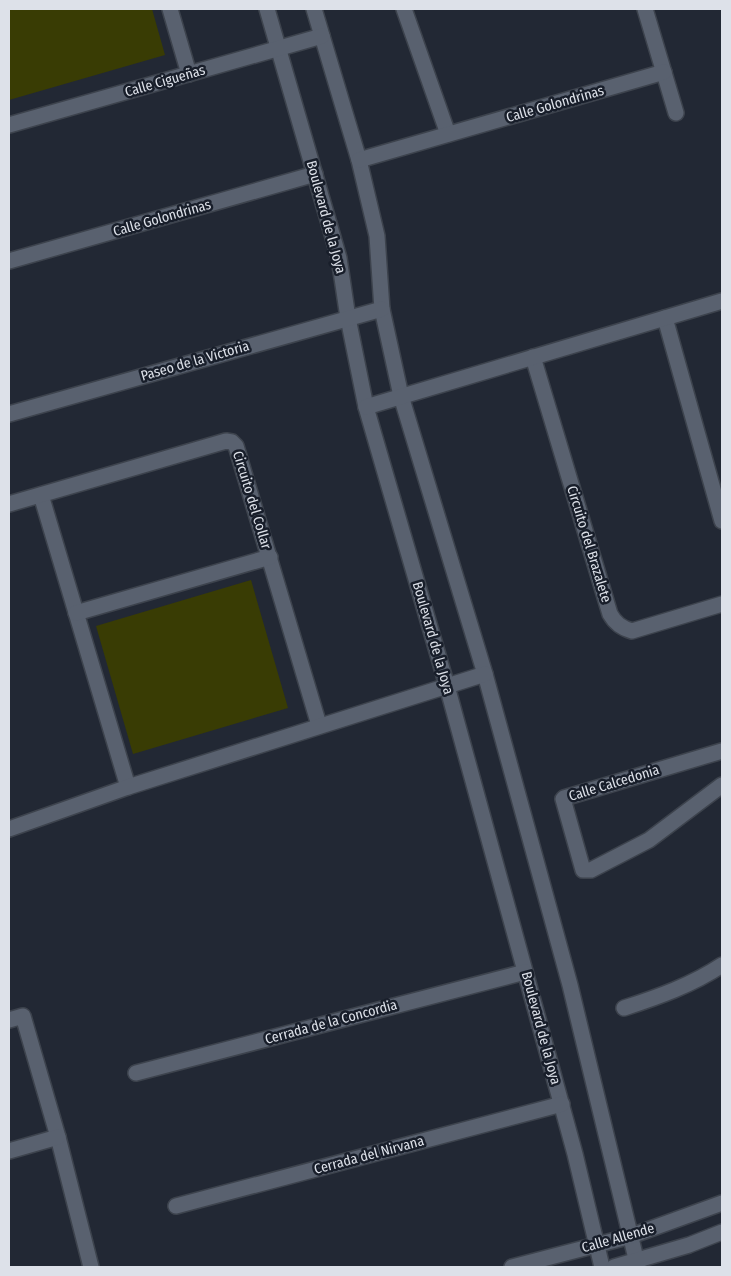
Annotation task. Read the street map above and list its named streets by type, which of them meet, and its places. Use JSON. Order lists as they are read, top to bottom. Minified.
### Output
{"streets":{"street":["Calle Cigueñas","Calle Golondrinas","Boulevard de la Joya","Paseo de la Victoria","Circuito del Collar","Circuito del Brazalete","Calle Calcedonia","Cerrada de la Concordia","Cerrada del Nirvana","Calle Allende"]},"crossings":[["Calle Cigueñas","Boulevard de la Joya"],["Calle Golondrinas","Boulevard de la Joya"],["Boulevard de la Joya","Paseo de la Victoria"],["Boulevard de la Joya","Cerrada de la Concordia"],["Boulevard de la Joya","Cerrada del Nirvana"],["Boulevard de la Joya","Calle Allende"]]}
